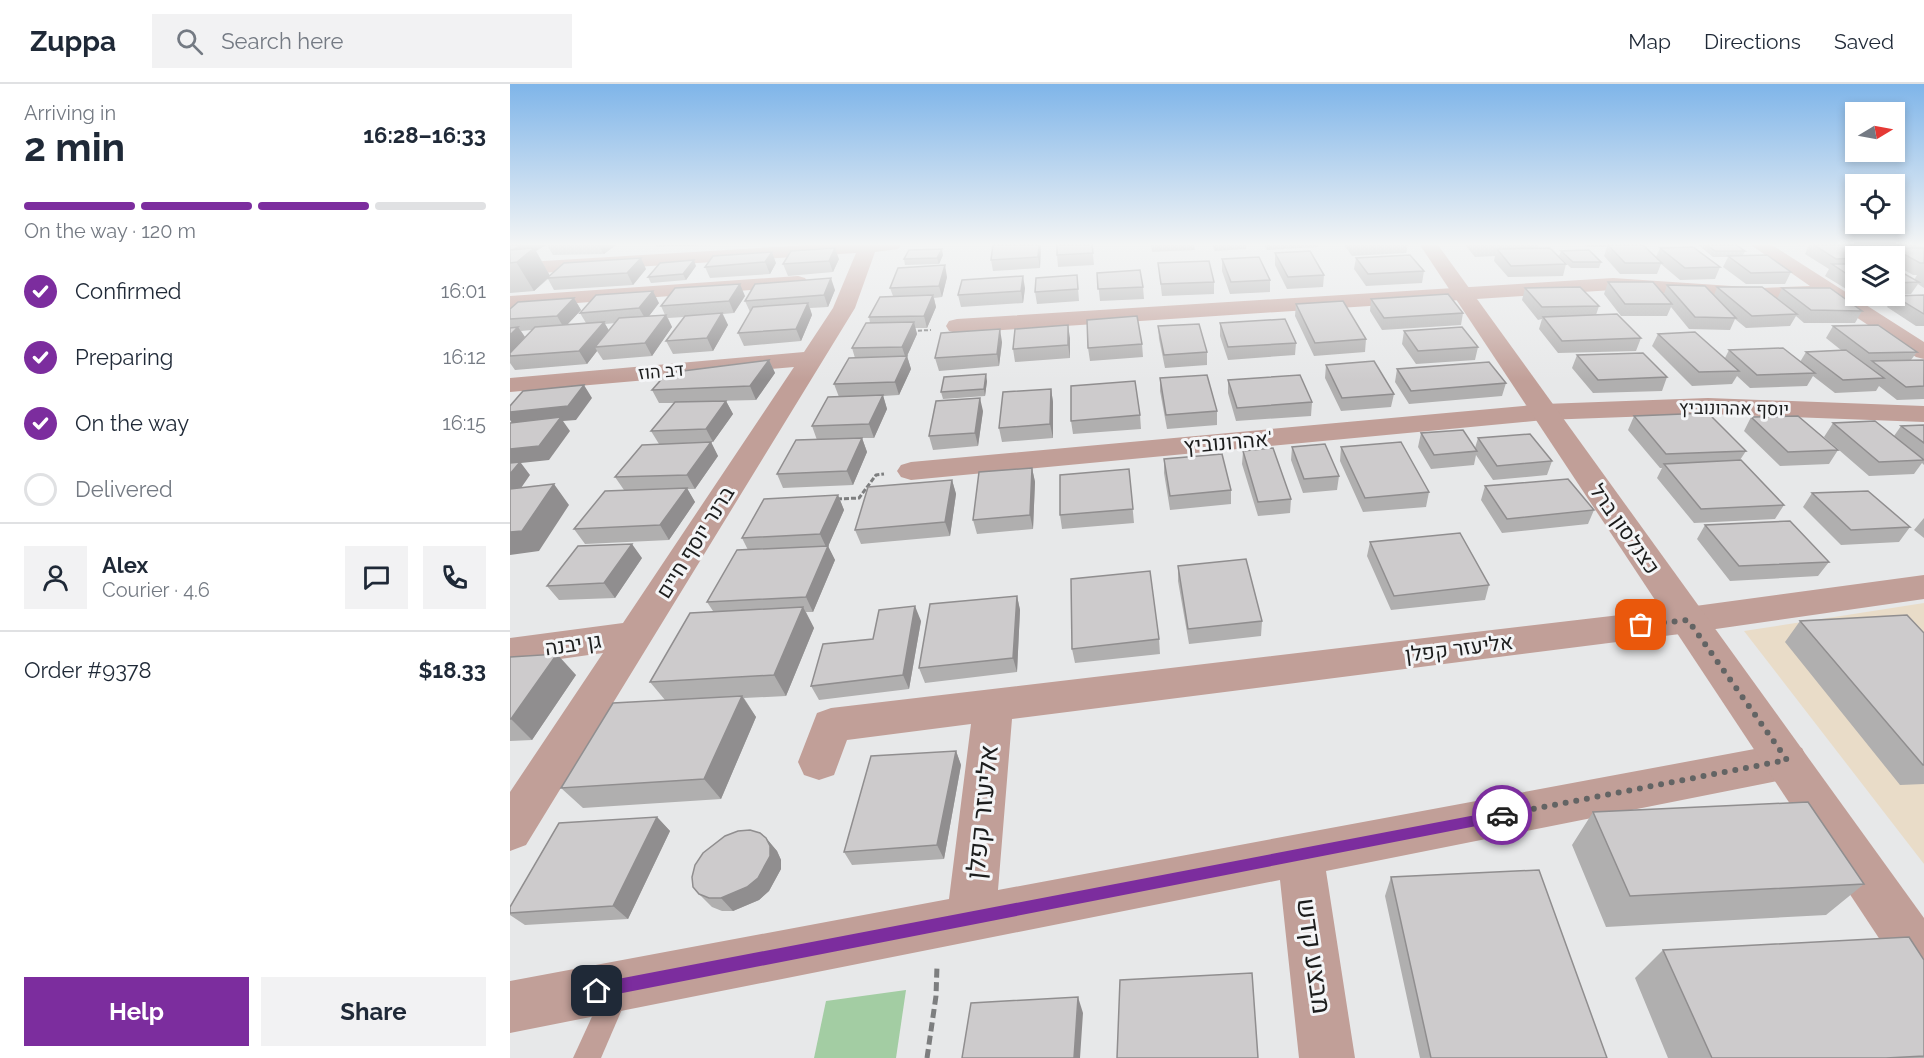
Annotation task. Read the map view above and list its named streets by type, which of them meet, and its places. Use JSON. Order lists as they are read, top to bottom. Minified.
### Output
{"streets":{"street":["דב הוז","יוסף אהרונוביץ","אהרונוביץ'","כצנלסון ברל","ברנר יוסף חיים","גן יבנה","אליעזר קפלן","מבצע קדש"]},"crossings":[["דב הוז","ברנר יוסף חיים"],["יוסף אהרונוביץ","אהרונוביץ'"],["יוסף אהרונוביץ","כצנלסון ברל"],["אהרונוביץ'","כצנלסון ברל"],["כצנלסון ברל","אליעזר קפלן"],["ברנר יוסף חיים","גן יבנה"]],"north":"right","page":{"header":"Zuppa","search":"Search here","nav":["Map","Directions","Saved"],"heading":["2 min","Arriving in","16:28–16:33"],"panel":["Alex","Courier · 4.6","Order #9378","$18.33"],"bar":"On the way · 120 m","list":[["Confirmed","16:01"],["Preparing","16:12"],["On the way","16:15"],"Delivered"],"buttons":["Help","Share"]}}
